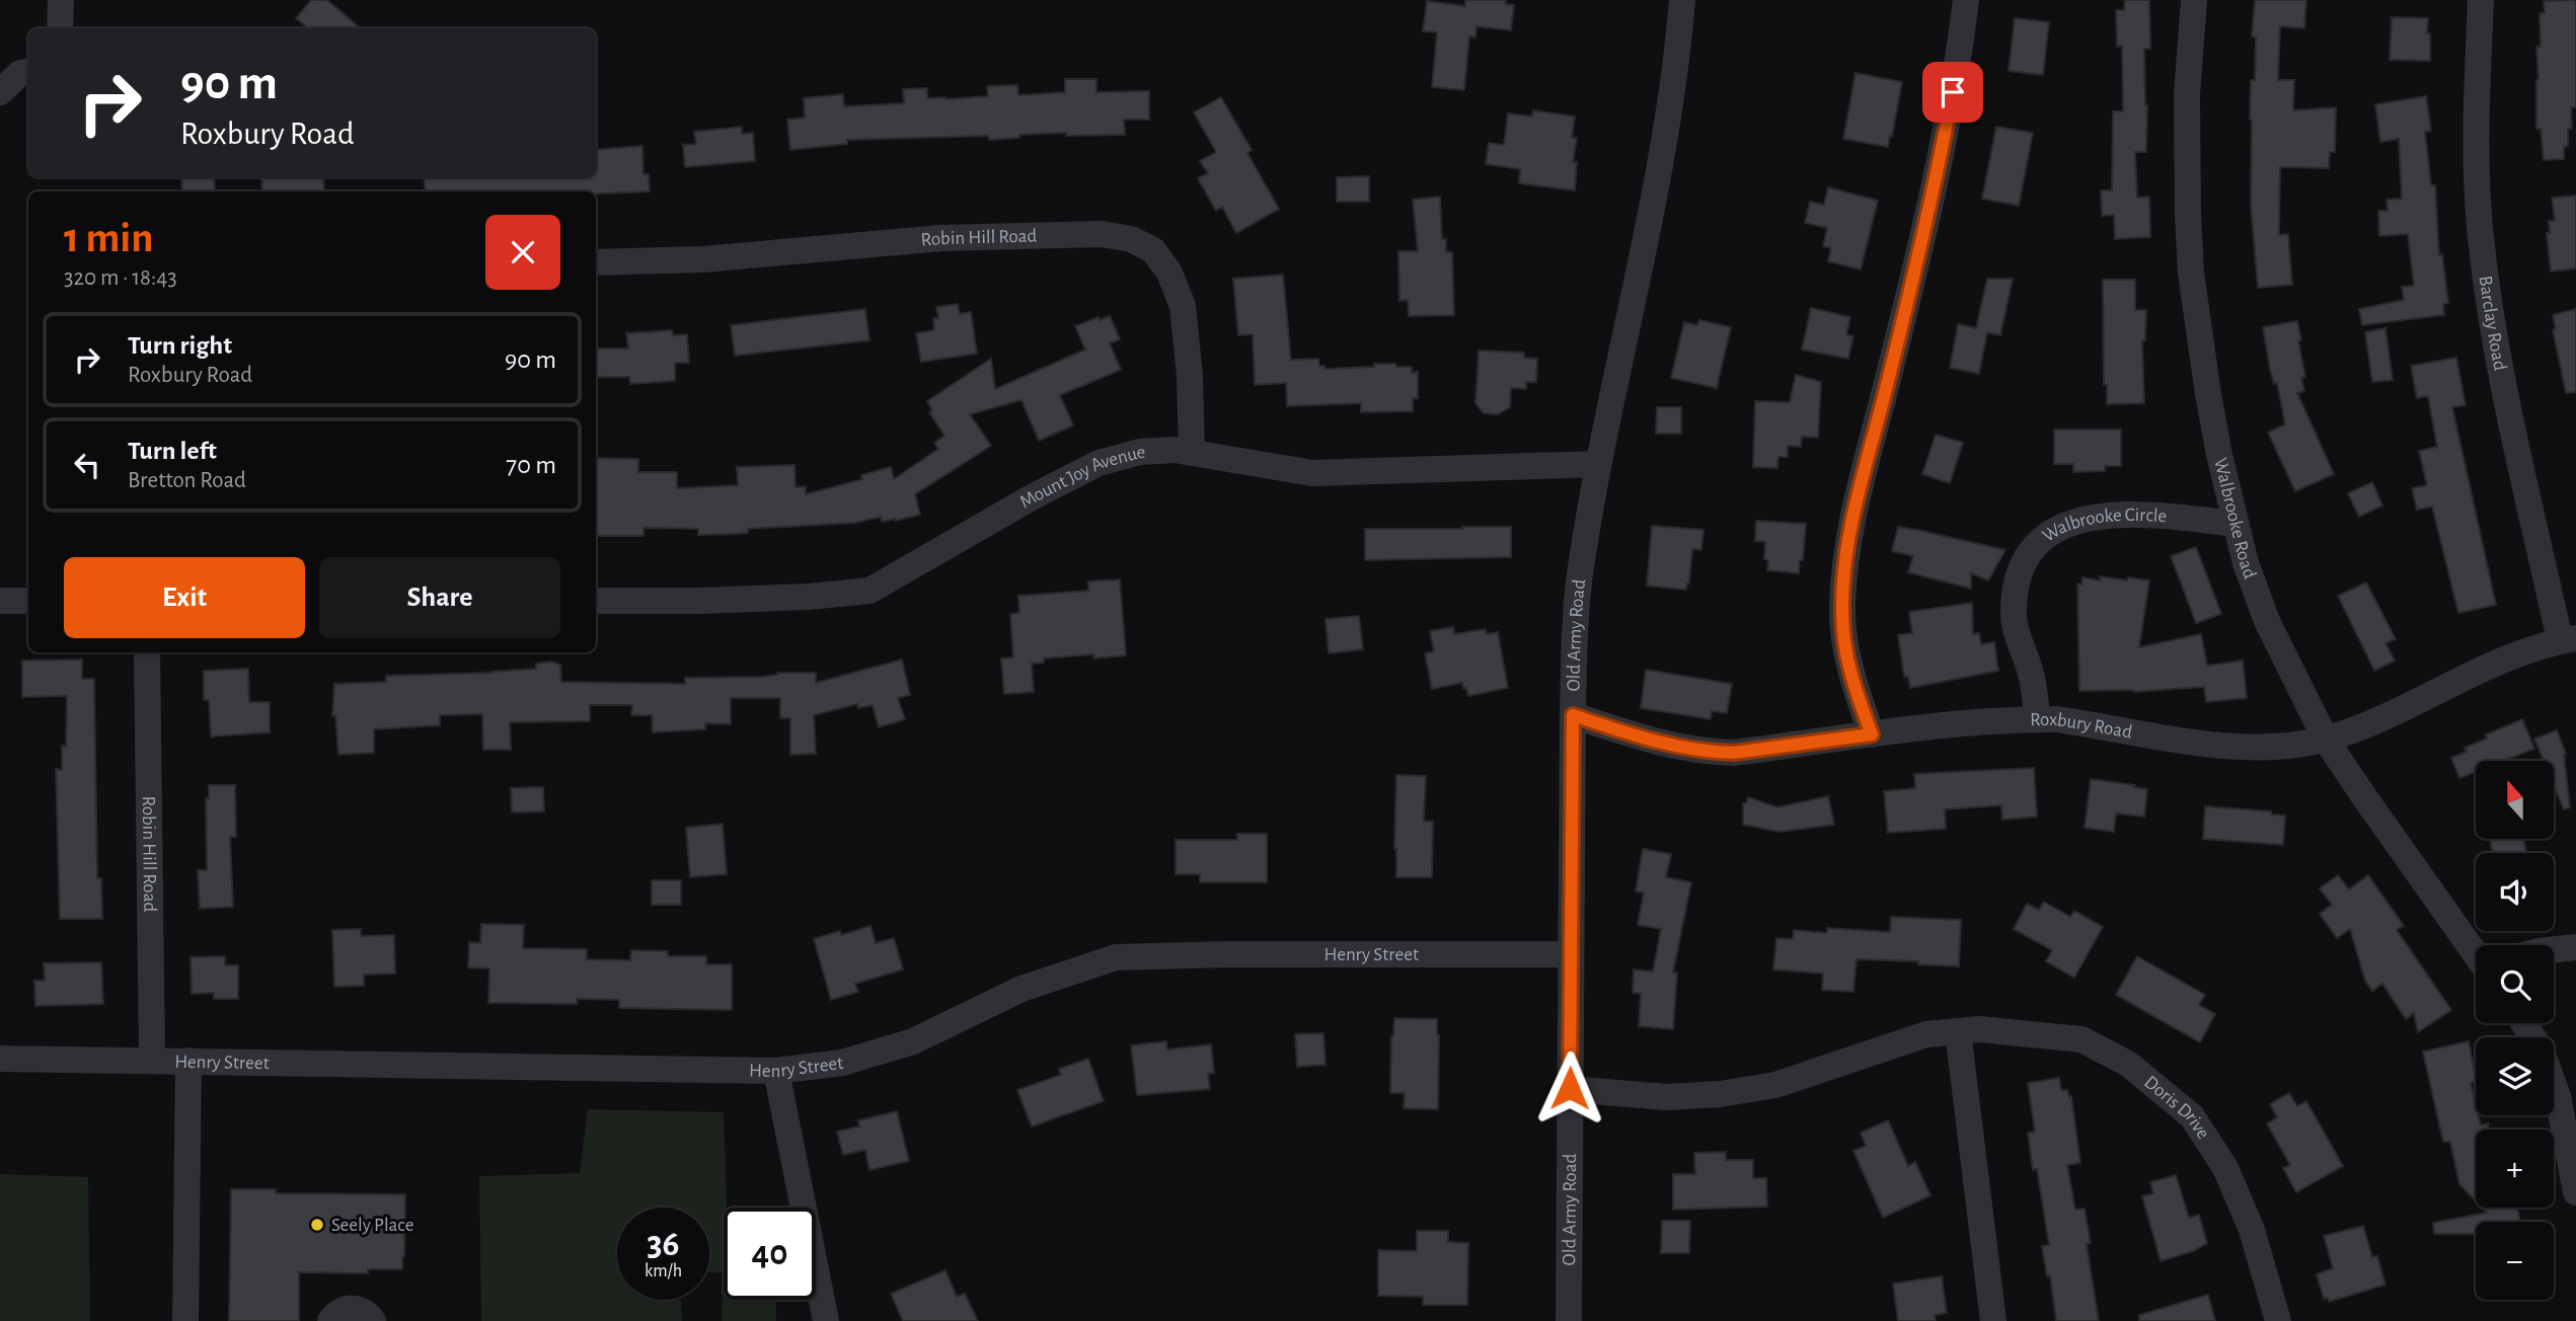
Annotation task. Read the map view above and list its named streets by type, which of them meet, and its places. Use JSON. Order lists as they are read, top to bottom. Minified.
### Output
{"streets":{"street":["Robin Hill Road","Barclay Road","Mount Joy Avenue","Walbrooke Road","Walbrooke Circle","Old Army Road","Roxbury Road","Henry Street","Doris Drive"]},"crossings":[["Robin Hill Road","Mount Joy Avenue"],["Robin Hill Road","Henry Street"],["Barclay Road","Roxbury Road"],["Mount Joy Avenue","Old Army Road"],["Walbrooke Road","Walbrooke Circle"],["Walbrooke Road","Roxbury Road"],["Walbrooke Circle","Roxbury Road"],["Old Army Road","Roxbury Road"],["Old Army Road","Henry Street"],["Old Army Road","Doris Drive"]],"places":["Seely Place"],"north":"top","page":{"turn":["90 m","Roxbury Road"],"heading":["1 min","320 m · 18:43"],"list":[{"name":"Turn right","note":"Roxbury Road","value":"90 m"},{"name":"Turn left","note":"Bretton Road","value":"70 m"}],"buttons":["Exit","Share"],"map_buttons":["+","−"],"speed":"36 km/h","limit":"40"}}
